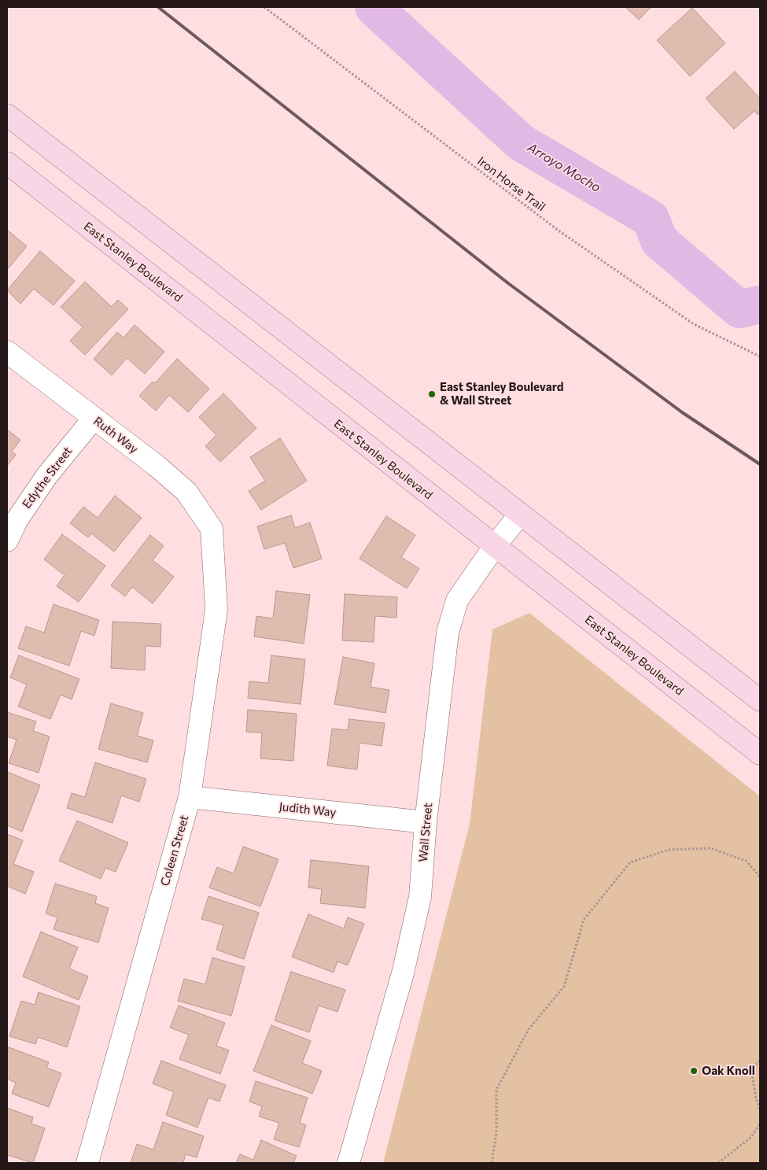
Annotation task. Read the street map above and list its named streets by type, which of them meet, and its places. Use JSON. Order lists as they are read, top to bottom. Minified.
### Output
{"streets":{"main road":["East Stanley Boulevard"],"street":["Ruth Way","Edythe Street","Judith Way","Wall Street","Coleen Street"],"path":["Iron Horse Trail"]},"crossings":[["East Stanley Boulevard","Wall Street"],["Ruth Way","Edythe Street"],["Ruth Way","Coleen Street"],["Judith Way","Wall Street"],["Judith Way","Coleen Street"]],"water":["Arroyo Mocho"],"places":["East Stanley Boulevard & Wall Street","Oak Knoll"]}
